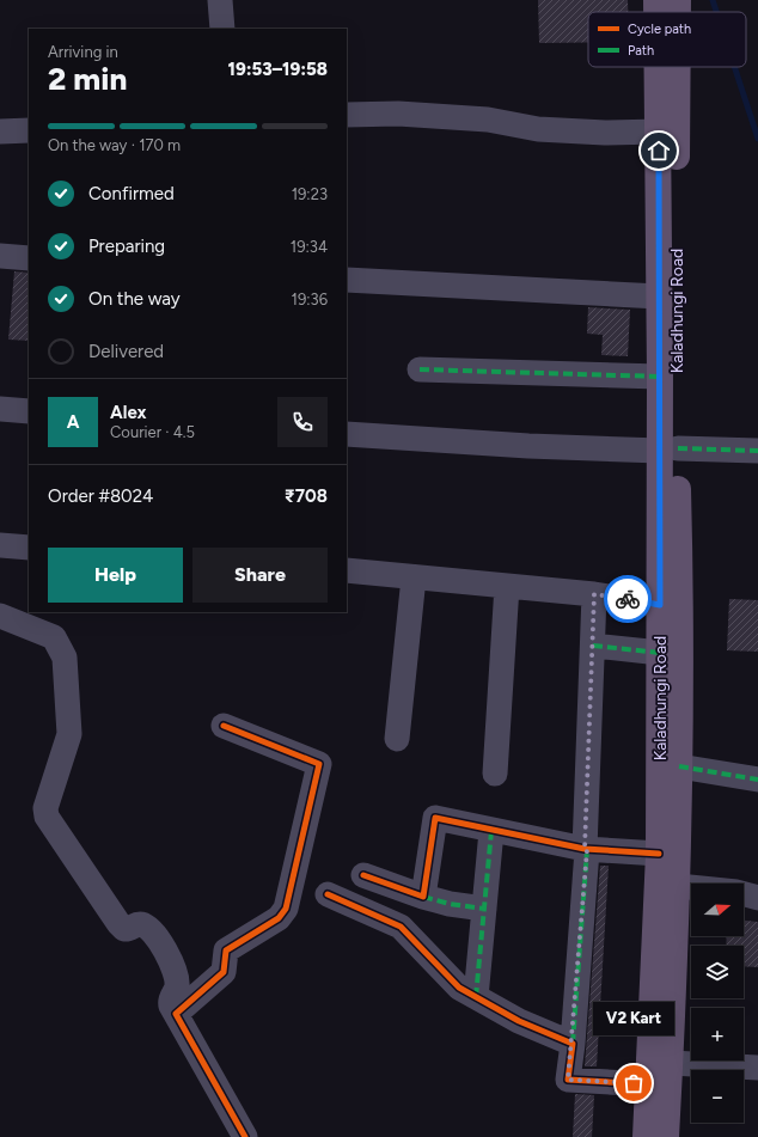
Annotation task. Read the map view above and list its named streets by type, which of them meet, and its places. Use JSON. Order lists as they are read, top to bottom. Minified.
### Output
{"streets":{"main road":["Kaladhungi Road"]},"places":["V2 Kart"],"legend":["Cycle path","Path"],"north":"right","page":{"heading":["2 min","Arriving in","19:53–19:58"],"panel":["Alex","Courier · 4.5","Order #8024","₹708"],"bar":"On the way · 170 m","list":[["Confirmed","19:23"],["Preparing","19:34"],["On the way","19:36"],"Delivered"],"round":"A","buttons":["Help","Share"],"map_buttons":["+","−"],"bubble":"V2 Kart"}}
